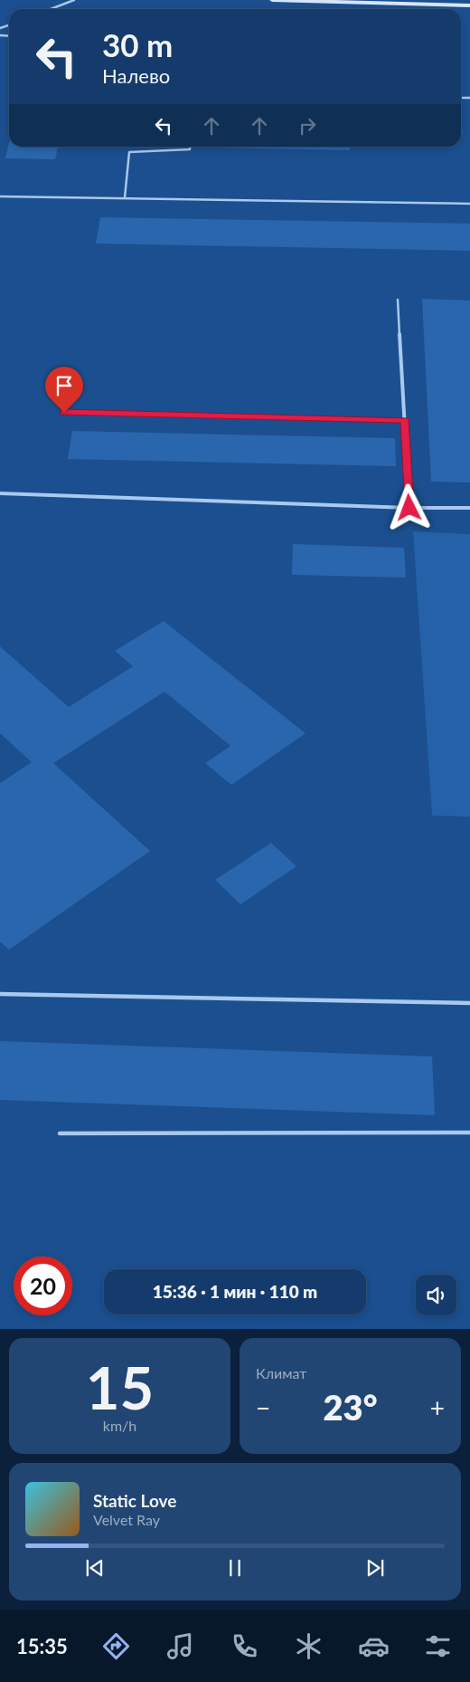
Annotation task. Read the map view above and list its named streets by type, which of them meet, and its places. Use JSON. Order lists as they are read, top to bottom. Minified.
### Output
{"page":{"turn":["30 m","Налево"],"limit":"20","trip":"15:36 · 1 мин · 110 m","tile":[["15","km/h"],"Климат"],"heat":["−","23°","+"],"song":["Static Love","Velvet Ray"],"tabs":"15:35"}}
